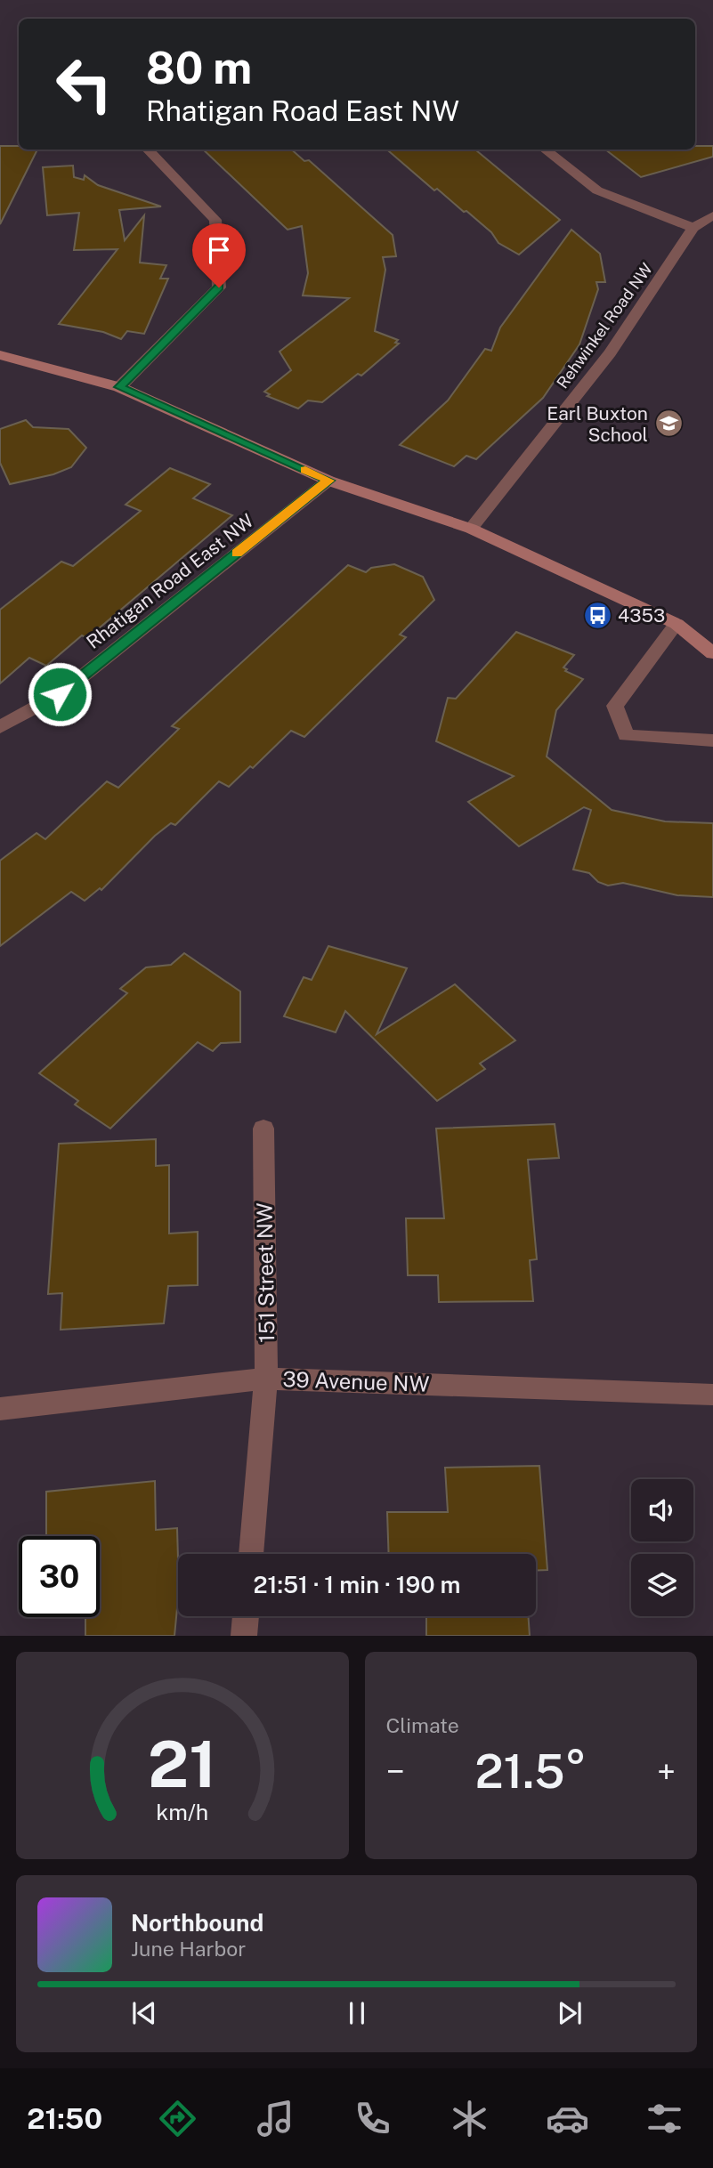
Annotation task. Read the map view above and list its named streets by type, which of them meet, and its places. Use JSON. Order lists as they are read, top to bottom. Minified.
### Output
{"streets":{"street":["Rehwinkel Road NW","Rhatigan Road East NW","151 Street NW","39 Avenue NW"]},"crossings":[["151 Street NW","39 Avenue NW"]],"places":{"school or university":["Earl Buxton School"],"bus stop":["4353"]},"page":{"turn":["80 m","Rhatigan Road East NW"],"limit":"30","trip":"21:51 · 1 min · 190 m","tile":"Climate","heat":["−","21.5°","+"],"song":["Northbound","June Harbor"],"tabs":"21:50","gauge":["21","km/h"]}}
